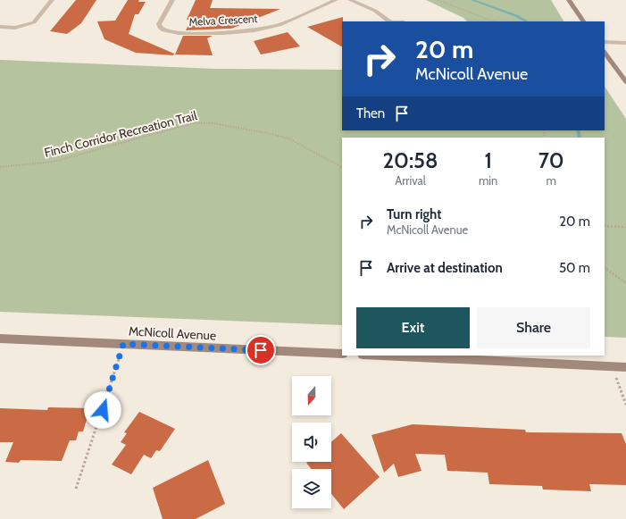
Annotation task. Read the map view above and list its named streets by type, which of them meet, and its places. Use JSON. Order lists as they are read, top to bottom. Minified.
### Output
{"streets":{"main road":["McNicoll Avenue"],"street":["Melva Crescent"],"path":["Finch Corridor Recreation Trail"]},"north":"bottom","page":{"turn":["20 m","McNicoll Avenue"],"then":"Then","eta":["20:58","Arrival","1","min","70","m"],"list":[{"name":"Turn right","note":"McNicoll Avenue","value":"20 m"},{"name":"Arrive at destination","value":"50 m"}],"buttons":["Exit","Share"]}}
